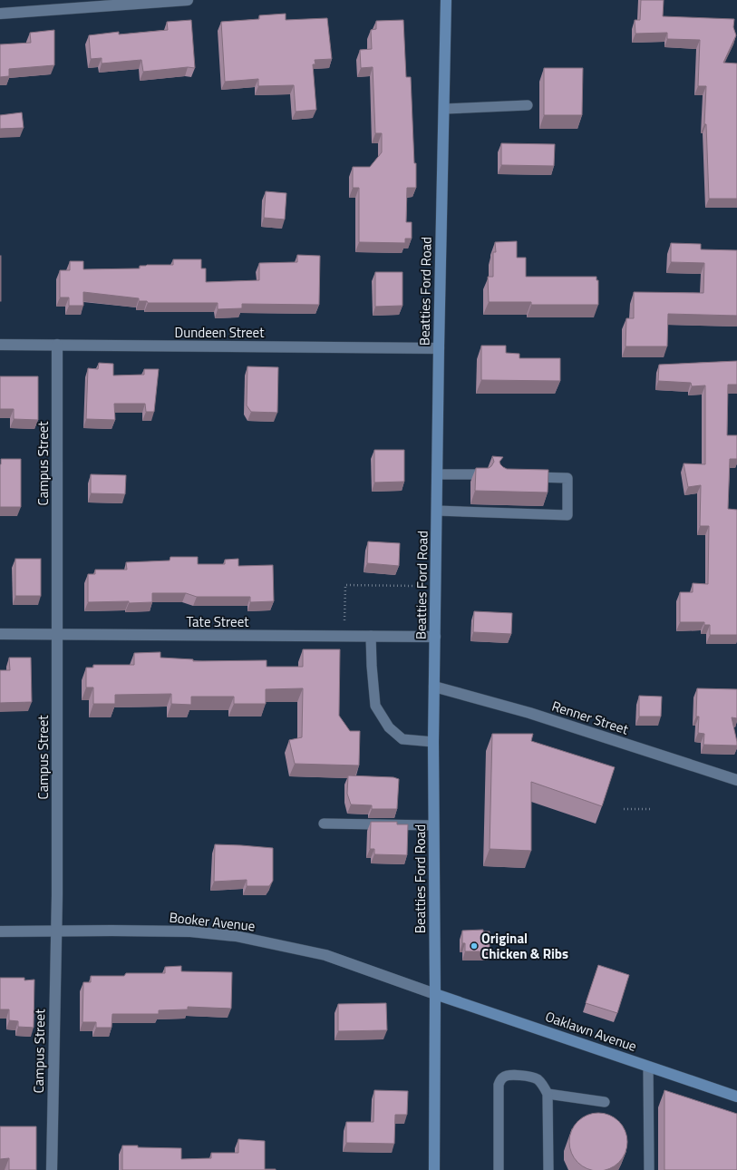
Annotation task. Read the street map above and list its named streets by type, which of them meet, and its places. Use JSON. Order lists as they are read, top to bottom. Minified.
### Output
{"streets":{"main road":["Beatties Ford Road","Oaklawn Avenue"],"street":["Dundeen Street","Campus Street","Tate Street","Renner Street","Booker Avenue"]},"crossings":[["Beatties Ford Road","Dundeen Street"],["Beatties Ford Road","Tate Street"],["Beatties Ford Road","Renner Street"],["Beatties Ford Road","Booker Avenue"],["Beatties Ford Road","Oaklawn Avenue"],["Dundeen Street","Campus Street"],["Campus Street","Tate Street"],["Campus Street","Booker Avenue"],["Booker Avenue","Oaklawn Avenue"]],"places":["Original Chicken & Ribs"]}
